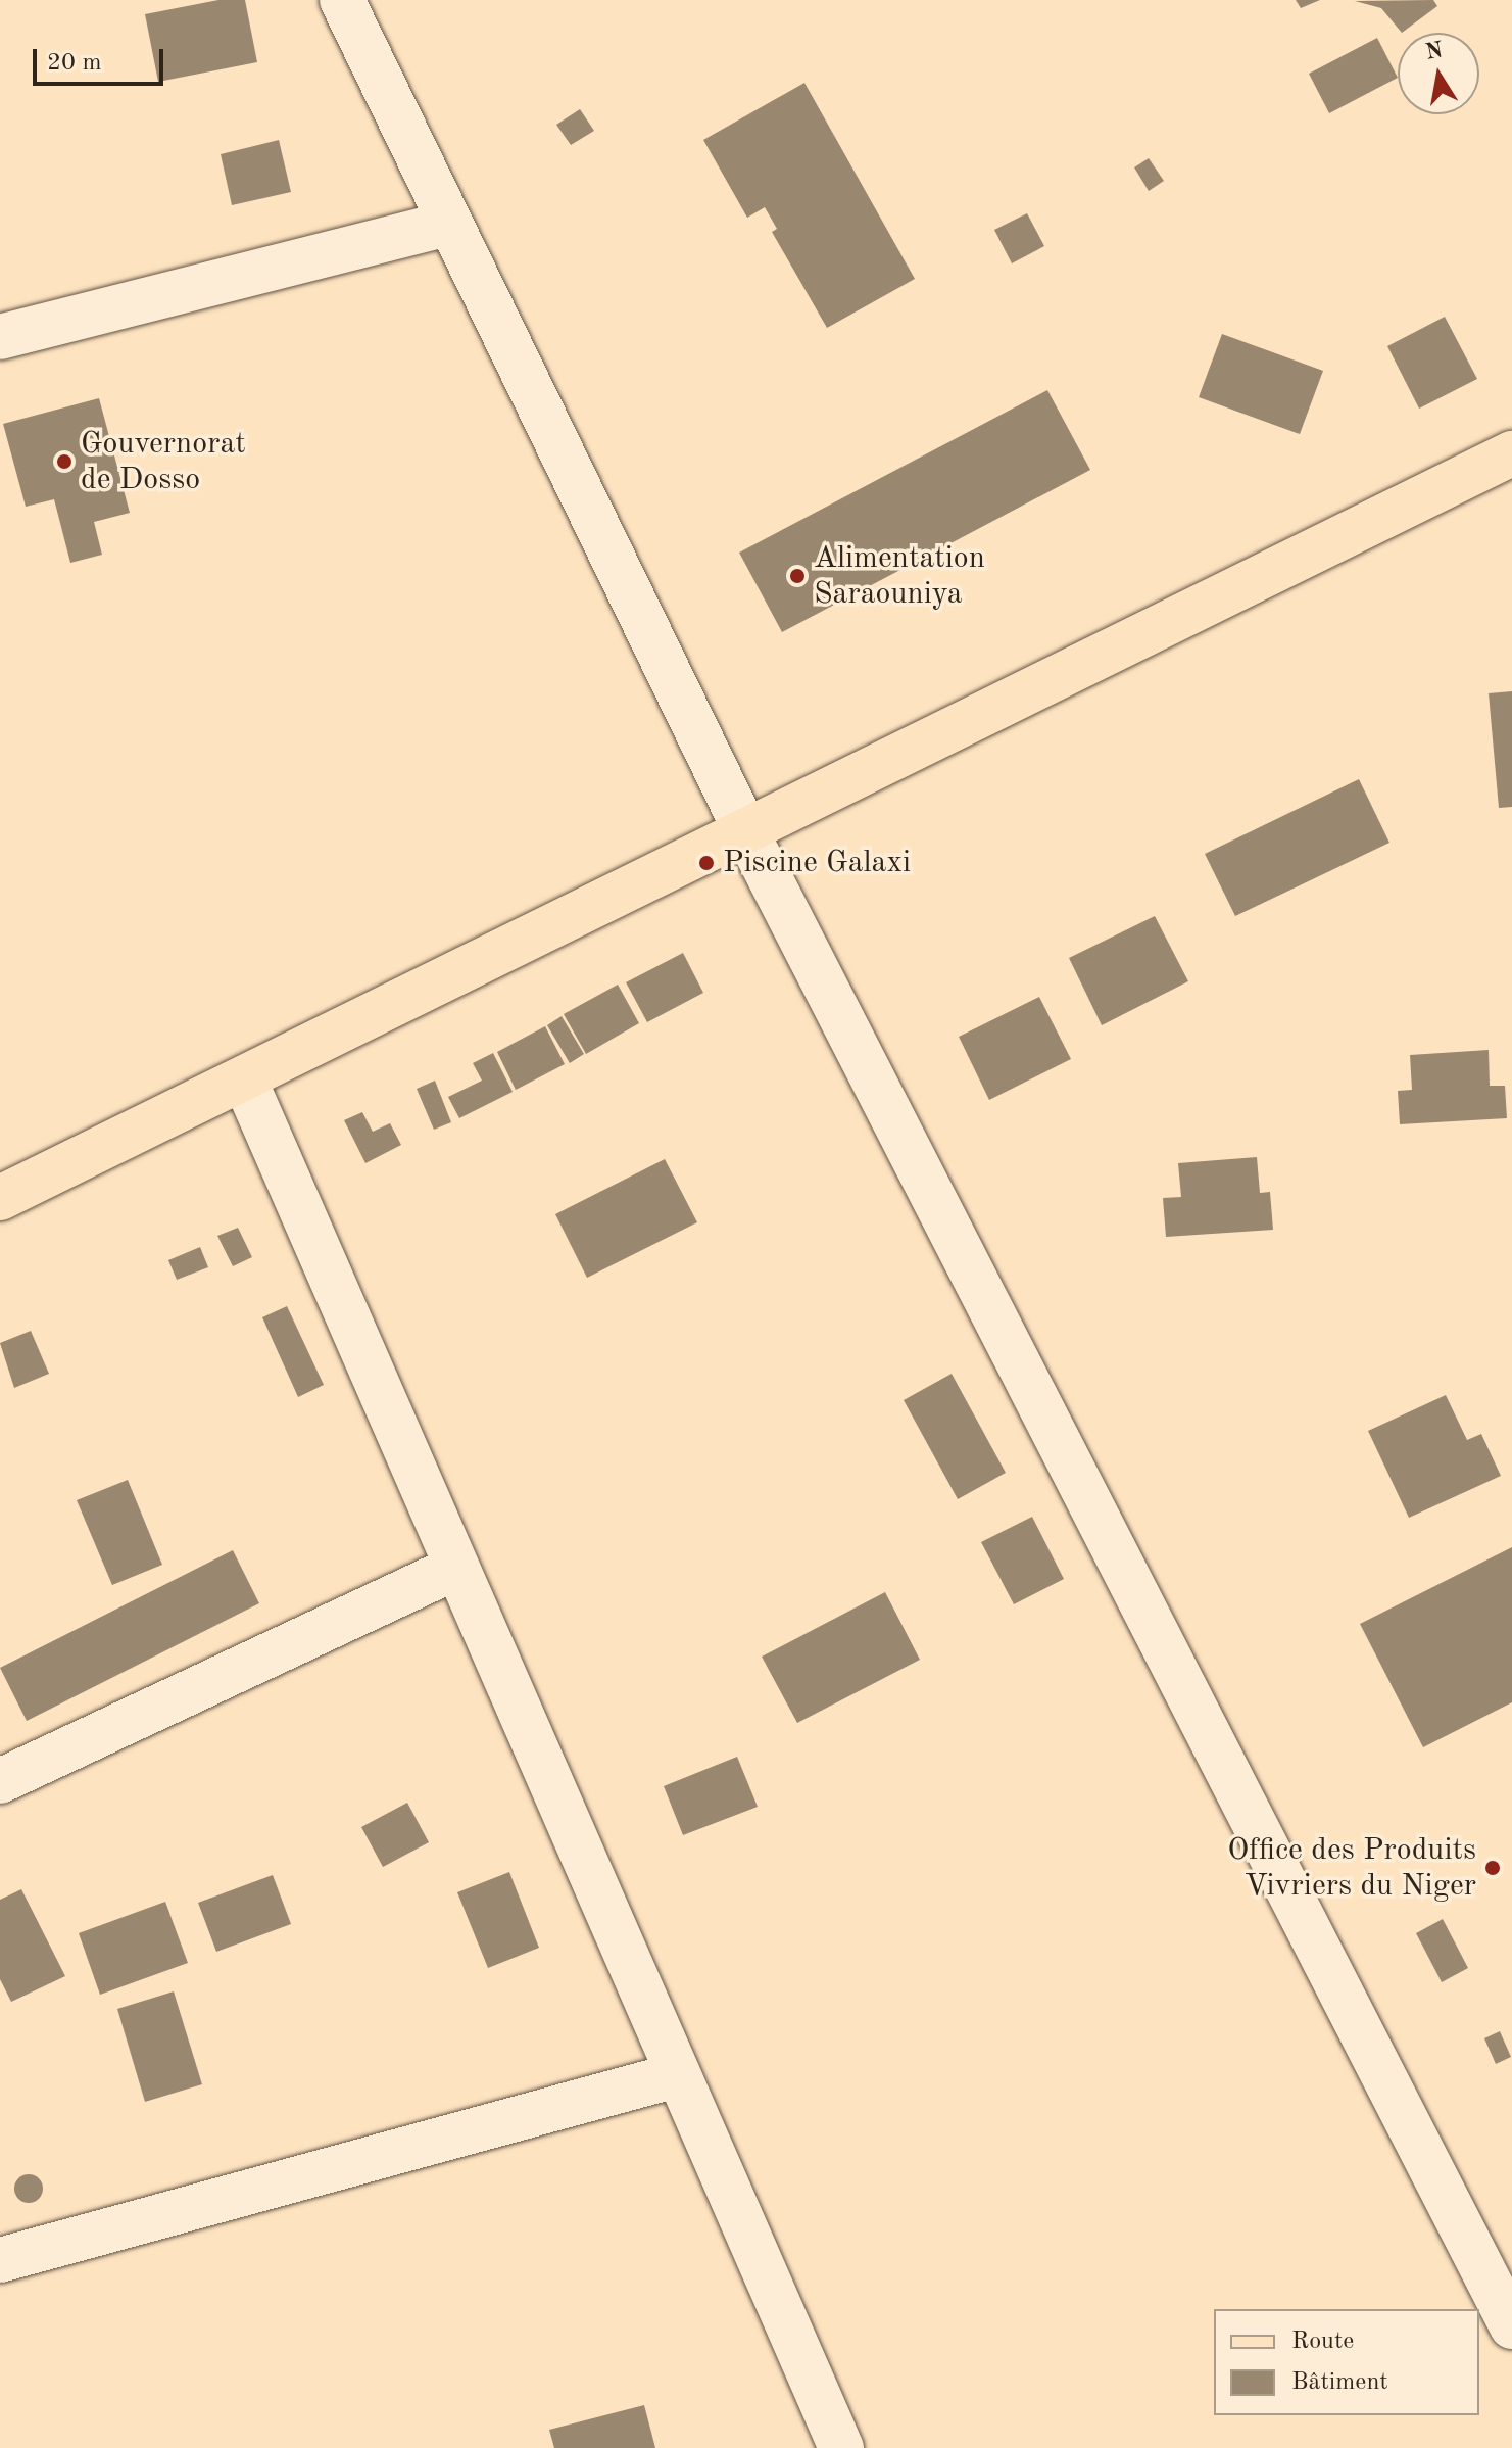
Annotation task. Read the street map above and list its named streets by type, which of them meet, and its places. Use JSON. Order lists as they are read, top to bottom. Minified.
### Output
{"places":["Gouvernorat de Dosso","Alimentation Saraouniya","Piscine Galaxi","Office des Produits Vivriers du Niger"],"legend":["Route","Bâtiment"],"scale_bar":"20 m","north":"top"}
